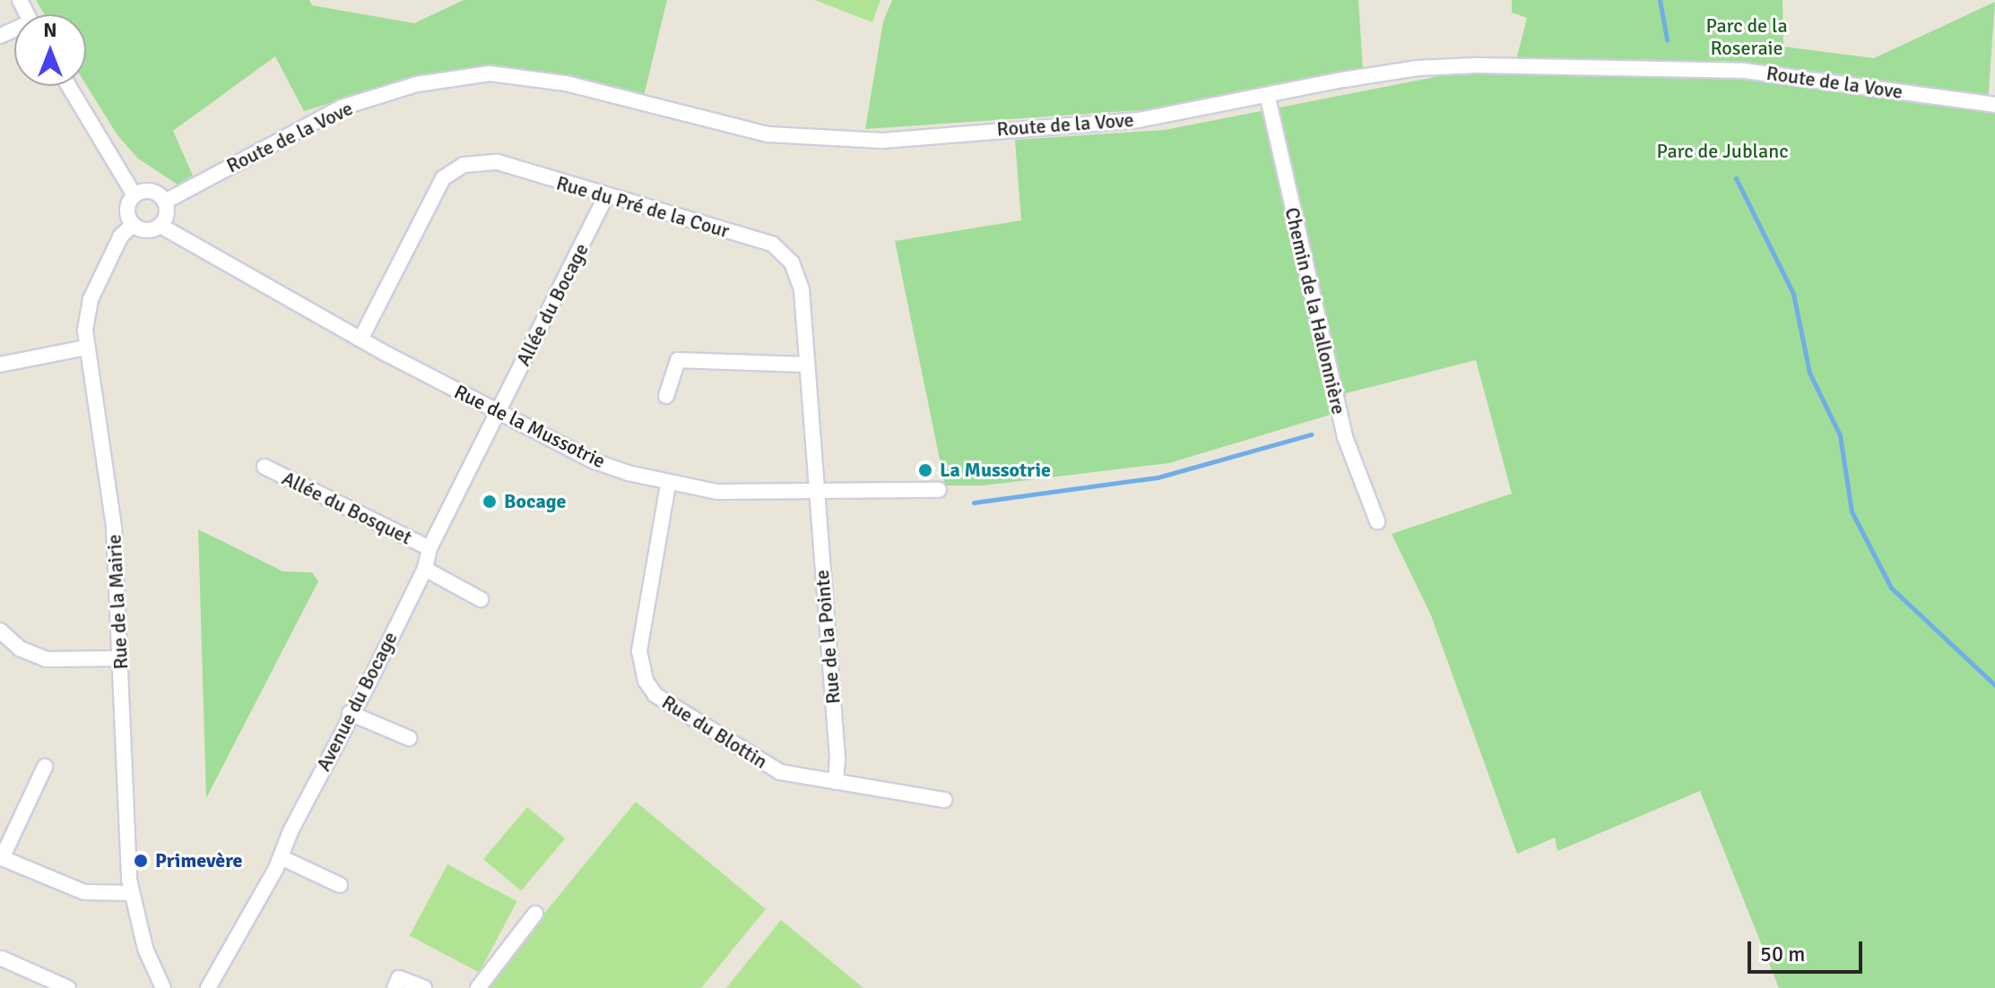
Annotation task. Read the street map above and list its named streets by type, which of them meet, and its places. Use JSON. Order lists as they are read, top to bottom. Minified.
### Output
{"streets":{"street":["Route de la Vove","Rue du Pré de la Cour","Allée du Bocage","Chemin de la Hallonnière","Rue de la Mussotrie","Allée du Bosquet","Rue de la Mairie","Rue de la Pointe","Avenue du Bocage","Rue du Blottin"]},"crossings":[["Route de la Vove","Chemin de la Hallonnière"],["Route de la Vove","Rue de la Mussotrie"],["Route de la Vove","Rue de la Mairie"],["Rue du Pré de la Cour","Allée du Bocage"],["Rue du Pré de la Cour","Rue de la Mussotrie"],["Rue du Pré de la Cour","Rue de la Pointe"],["Allée du Bocage","Rue de la Mussotrie"],["Allée du Bocage","Avenue du Bocage"],["Rue de la Mussotrie","Rue de la Mairie"],["Rue de la Mussotrie","Rue de la Pointe"],["Rue de la Mussotrie","Avenue du Bocage"],["Rue de la Mussotrie","Rue du Blottin"],["Allée du Bosquet","Avenue du Bocage"],["Rue de la Pointe","Rue du Blottin"]],"parks":["Parc de la Roseraie","Parc de Jublanc"],"places":["La Mussotrie","Bocage","Primevère"],"scale_bar":"50 m","north":"top"}
